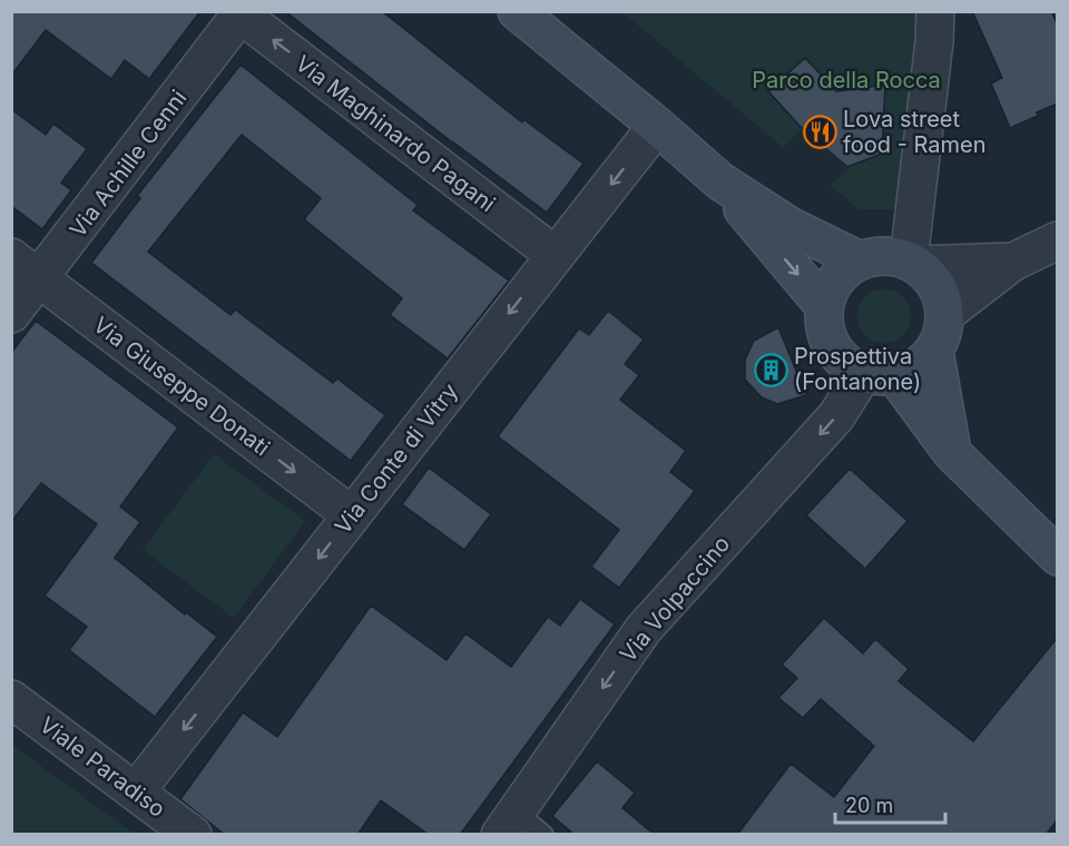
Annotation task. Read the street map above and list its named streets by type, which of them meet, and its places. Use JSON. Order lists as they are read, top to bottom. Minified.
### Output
{"streets":{"street":["Via Maghinardo Pagani","Via Achille Cenni","Via Giuseppe Donati","Via Conte di Vitry","Via Volpaccino","Viale Paradiso"]},"crossings":[["Via Maghinardo Pagani","Via Achille Cenni"],["Via Maghinardo Pagani","Via Conte di Vitry"],["Via Achille Cenni","Via Giuseppe Donati"],["Via Giuseppe Donati","Via Conte di Vitry"],["Via Conte di Vitry","Viale Paradiso"]],"one_way":["Via Maghinardo Pagani","Via Giuseppe Donati","Via Conte di Vitry","Via Volpaccino"],"parks":["Parco della Rocca"],"places":{"restaurant":["Lova street food - Ramen"],"building":["Prospettiva (Fontanone)"]},"scale_bar":"20 m"}
